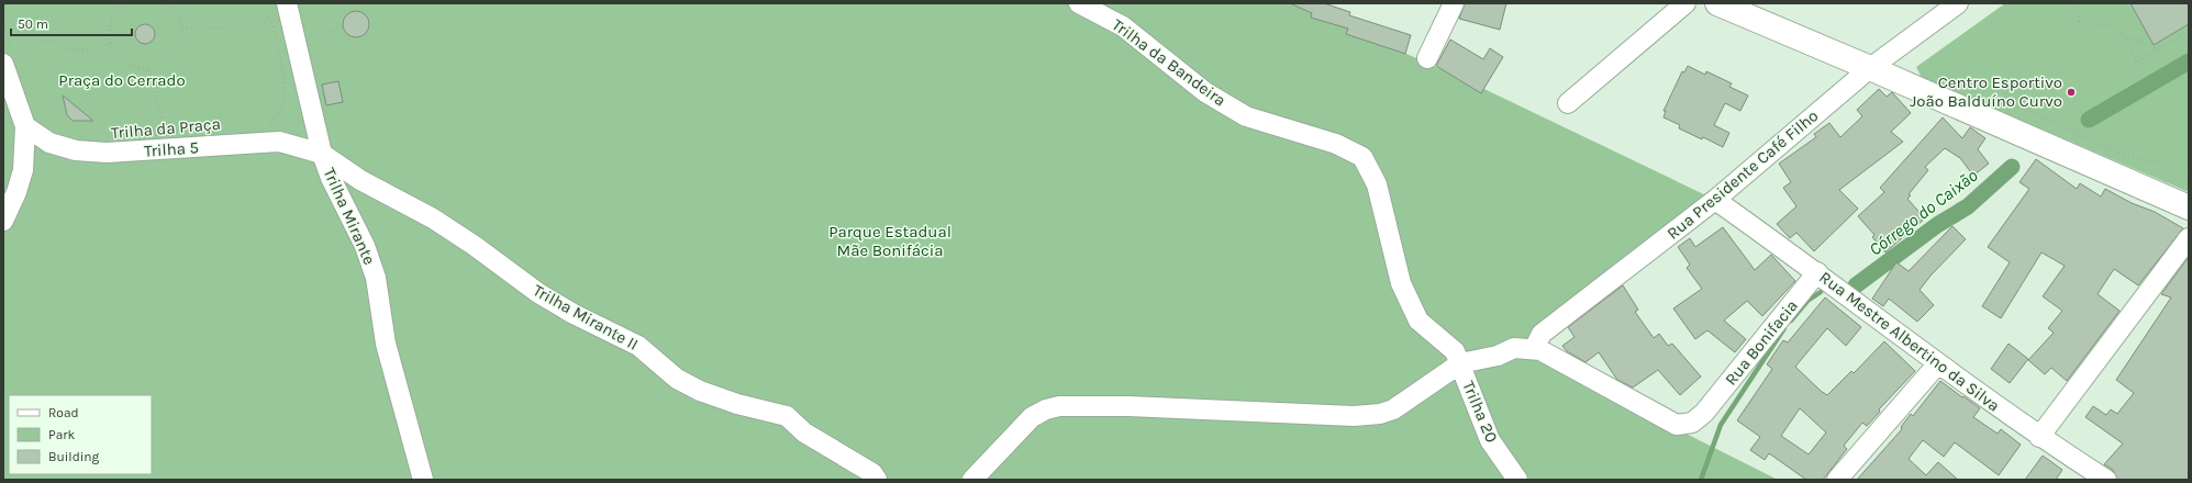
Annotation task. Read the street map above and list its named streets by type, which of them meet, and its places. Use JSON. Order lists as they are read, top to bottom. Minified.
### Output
{"streets":{"street":["Trilha da Bandeira","Trilha 5","Rua Presidente Café Filho","Trilha Mirante","Trilha Mirante II","Rua Mestre Albertino da Silva","Rua Bonifacia","Trilha 20"]},"crossings":[["Trilha da Bandeira","Trilha 20"],["Trilha 5","Trilha Mirante"],["Trilha 5","Trilha Mirante II"],["Rua Presidente Café Filho","Rua Mestre Albertino da Silva"],["Rua Presidente Café Filho","Rua Bonifacia"],["Trilha Mirante","Trilha Mirante II"],["Rua Mestre Albertino da Silva","Rua Bonifacia"]],"water":["Córrego do Caixão"],"parks":["Praça do Cerrado","Parque Estadual Mãe Bonifácia"],"places":["Centro Esportivo João Balduíno Curvo"],"legend":["Road","Park","Building"],"scale_bar":"50 m"}
